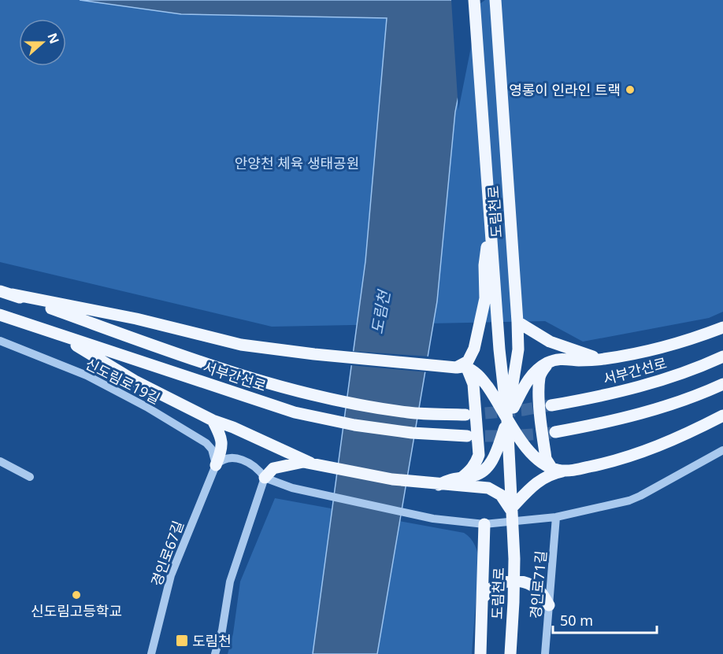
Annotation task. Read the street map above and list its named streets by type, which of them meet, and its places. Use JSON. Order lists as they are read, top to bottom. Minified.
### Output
{"streets":{"main road":["도림천로","서부간선로"],"street":["신도림로19길","경인로67길","경인로71길"]},"crossings":[["신도림로19길","경인로67길"]],"water":["도림천"],"parks":["안양천 체육 생태공원"],"places":{"other":["영롱이 인라인 트랙","신도림고등학교"],"transit":["도림천"]},"scale_bar":"50 m","north":"right"}
